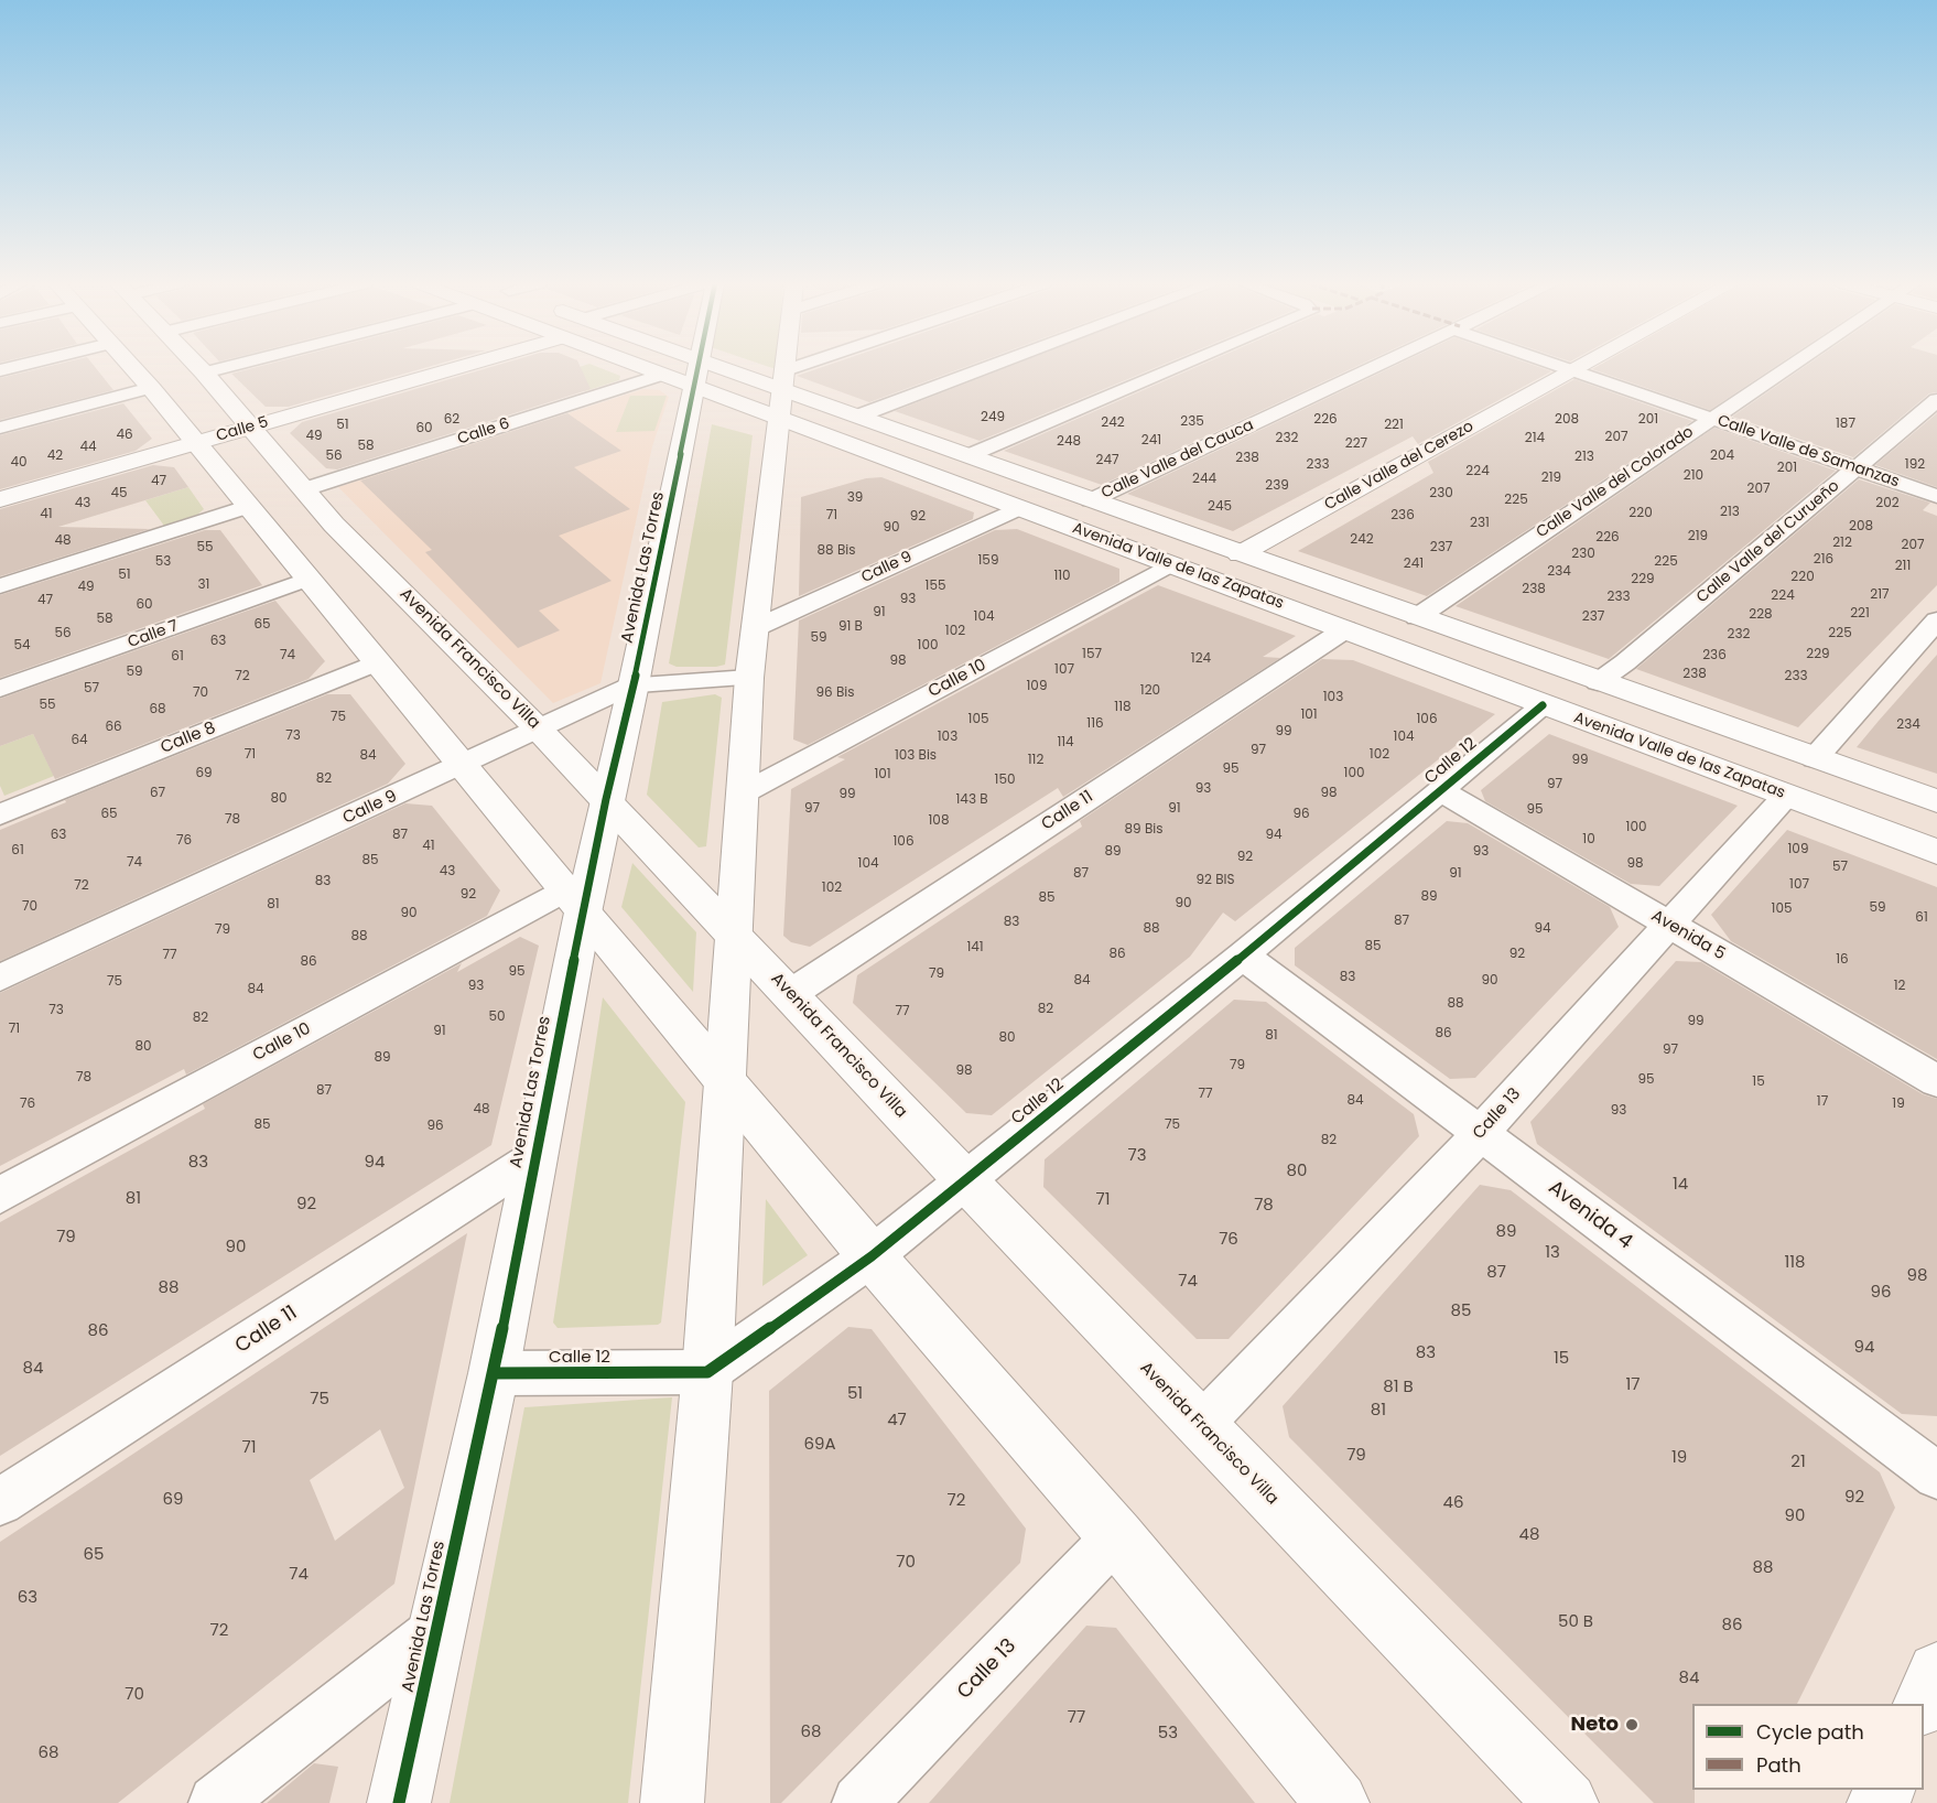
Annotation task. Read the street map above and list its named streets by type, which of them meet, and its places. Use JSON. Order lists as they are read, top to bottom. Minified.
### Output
{"streets":{"main road":["Calle 5","Calle Valle del Cerezo","Avenida Valle de las Zapatas","Avenida Las Torres","Avenida Francisco Villa"],"street":["Calle 6","Calle Valle de Samanzas","Calle Valle del Cauca","Calle Valle del Colorado","Calle Valle del Curueño","Calle 9","Calle 7","Calle 10","Calle 8","Calle 12","Calle 11","Avenida 5","Calle 13","Avenida 4"]},"crossings":[["Calle 5","Avenida Francisco Villa"],["Calle 6","Avenida Valle de las Zapatas"],["Calle 6","Avenida Las Torres"],["Calle 6","Avenida Francisco Villa"],["Calle Valle de Samanzas","Calle Valle del Cerezo"],["Calle Valle de Samanzas","Calle Valle del Colorado"],["Calle Valle de Samanzas","Calle Valle del Curueño"],["Calle Valle del Cauca","Avenida Valle de las Zapatas"],["Calle Valle del Cerezo","Avenida Valle de las Zapatas"],["Calle Valle del Colorado","Avenida Valle de las Zapatas"],["Calle Valle del Curueño","Avenida Valle de las Zapatas"],["Avenida Valle de las Zapatas","Avenida Las Torres"],["Avenida Valle de las Zapatas","Calle 9"],["Avenida Valle de las Zapatas","Calle 10"],["Avenida Valle de las Zapatas","Calle 12"],["Avenida Valle de las Zapatas","Calle 11"],["Avenida Valle de las Zapatas","Calle 13"],["Avenida Las Torres","Calle 9"],["Avenida Las Torres","Avenida Francisco Villa"],["Avenida Las Torres","Calle 10"],["Avenida Las Torres","Calle 12"],["Avenida Las Torres","Calle 11"],["Calle 9","Avenida Francisco Villa"],["Calle 7","Avenida Francisco Villa"],["Avenida Francisco Villa","Calle 10"],["Avenida Francisco Villa","Calle 8"],["Avenida Francisco Villa","Calle 12"],["Avenida Francisco Villa","Calle 11"],["Avenida Francisco Villa","Calle 13"],["Calle 12","Avenida 5"],["Calle 12","Avenida 4"],["Avenida 5","Calle 13"],["Calle 13","Avenida 4"]],"places":["Neto"],"house_numbers":["249","62","226","208","201","235","242","187","51","221","60","46","49","207","232","214","241","248","227","58","44","42","56","204","213","238","247","40","233","192","201","224","210","219","244","47","239","207","45","230","39","225","43","202","245","213","220","41","71","236","92","231","208","90","219","226","242","48","212","207","55","237","88 Bis","230","216","159","53","225","241","211","234","51","110","220","229","31","155","49","238","217","224","233","93","47","60","91","221","228","104","237","58","65","91 B","102","56","225","232","59","63","54","100","157","229","74","236","61","124","98","107","59","238","72","233","109","57","120","70","96 Bis","103","55","118","68","101","75","105","106","116","234","66","99","73","103","104","64","114","97","71","102","84","103 Bis","112","99","95","69","100","101","82","150","97","93","67","98","99","80","143 B","97","91","95","65","96","78","108","100","89 Bis","63","87","94","10","76","106","41","109","61","89","93","92","85","74","104","98","57","43","87","91","92 BIS","83","107","72","102","92","89","85","90","81","70","59","105","90","61","87","83","88","94","79","88","85","141","86","92","77","16","86","95","79","83","84","90","75","93","12","84","88","82","73","77","50","82","99","71","91","86","81","80","80","97","89","79","98","78","95","15","87","77","84","17","76","19","48","93","85","75","96","82","73","83","94","80","14","81","71","92","78","89","79","76","90","13","118","87","98","74","88","96","85","86","94","83","15","84","17","81 B","51","75","81","47","69A","71","79","19","21","92","69","72","46","90","48","65","70","88","74","63","50 B","86","72","84","70","77","68","53","68"],"legend":["Cycle path","Path"]}
